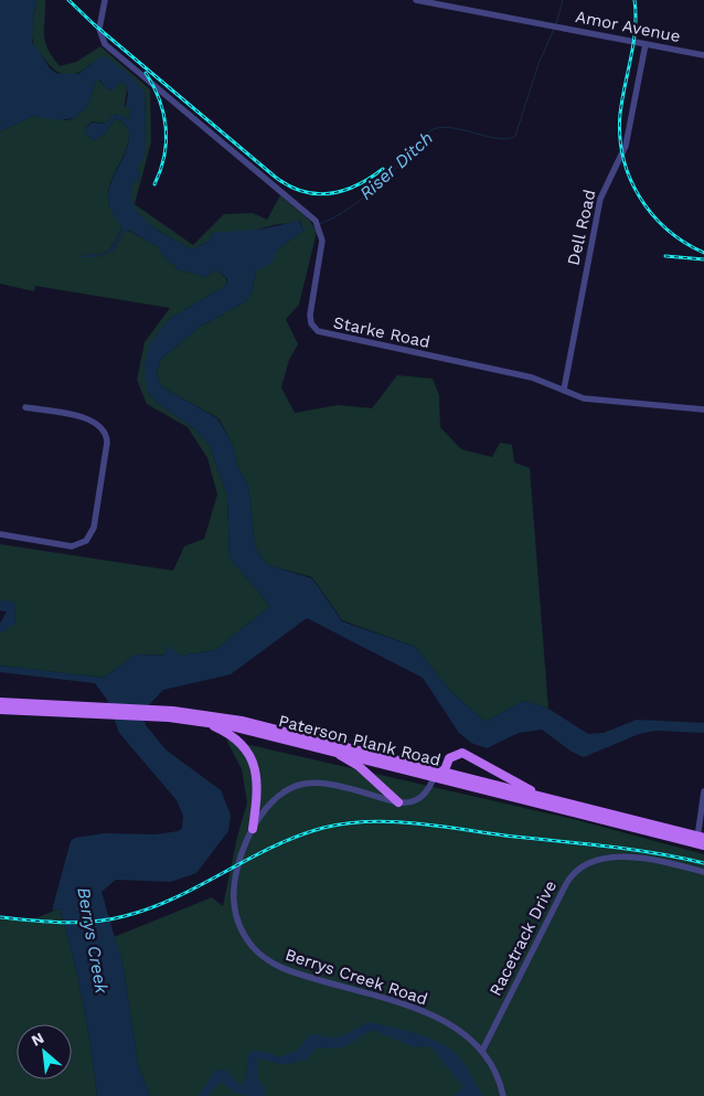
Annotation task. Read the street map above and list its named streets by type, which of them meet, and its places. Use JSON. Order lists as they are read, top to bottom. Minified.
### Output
{"streets":{"main road":["Paterson Plank Road"],"street":["Amor Avenue","Dell Road","Starke Road","Racetrack Drive","Berrys Creek Road"]},"crossings":[["Amor Avenue","Dell Road"],["Dell Road","Starke Road"],["Paterson Plank Road","Berrys Creek Road"],["Racetrack Drive","Berrys Creek Road"]],"water":["Riser Ditch","Berrys Creek"],"north":"top left"}
